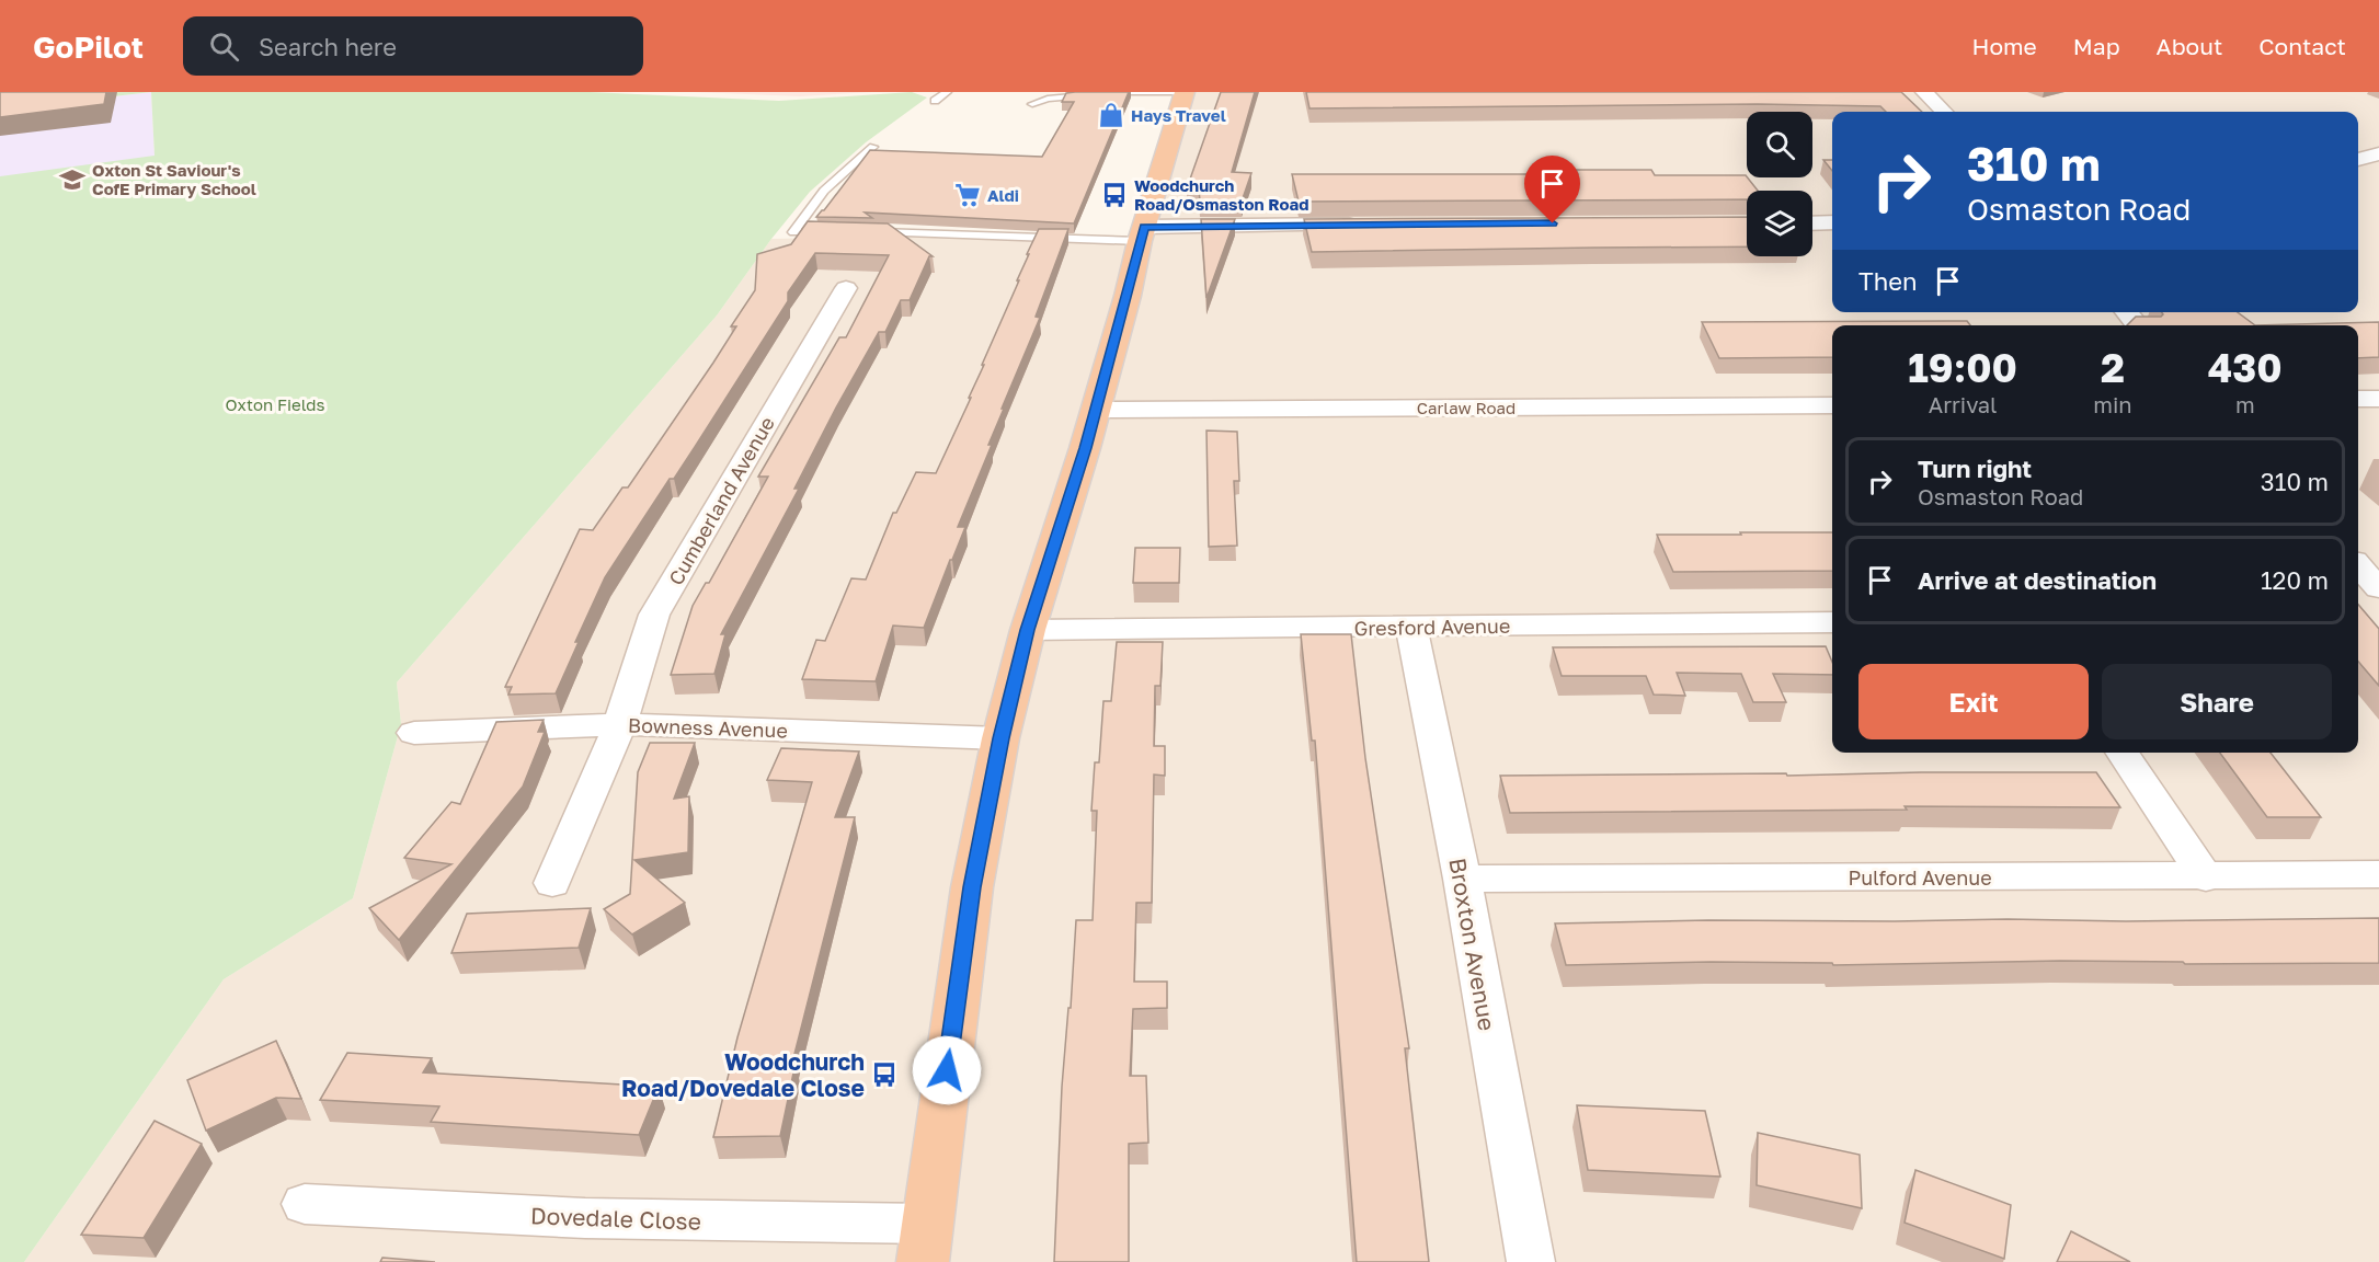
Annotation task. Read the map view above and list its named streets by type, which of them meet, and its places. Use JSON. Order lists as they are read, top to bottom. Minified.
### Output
{"streets":{"street":["Carlaw Road","Cumberland Avenue","Gresford Avenue","Bowness Avenue","Pulford Avenue","Broxton Avenue","Dovedale Close"]},"crossings":[["Cumberland Avenue","Bowness Avenue"],["Gresford Avenue","Broxton Avenue"],["Pulford Avenue","Broxton Avenue"]],"parks":["Oxton Fields"],"places":{"shop":["Hays Travel"],"school or university":["Oxton St Saviour's CofE Primary School"],"supermarket":["Aldi"],"bus stop":["Woodchurch Road/Osmaston Road","Woodchurch Road/Dovedale Close"]},"page":{"header":"GoPilot","search":"Search here","nav":["Home","Map","About","Contact"],"turn":["310 m","Osmaston Road"],"then":"Then","eta":["19:00","Arrival","2","min","430","m"],"list":[{"name":"Turn right","note":"Osmaston Road","value":"310 m"},{"name":"Arrive at destination","value":"120 m"}],"buttons":["Exit","Share"]}}
